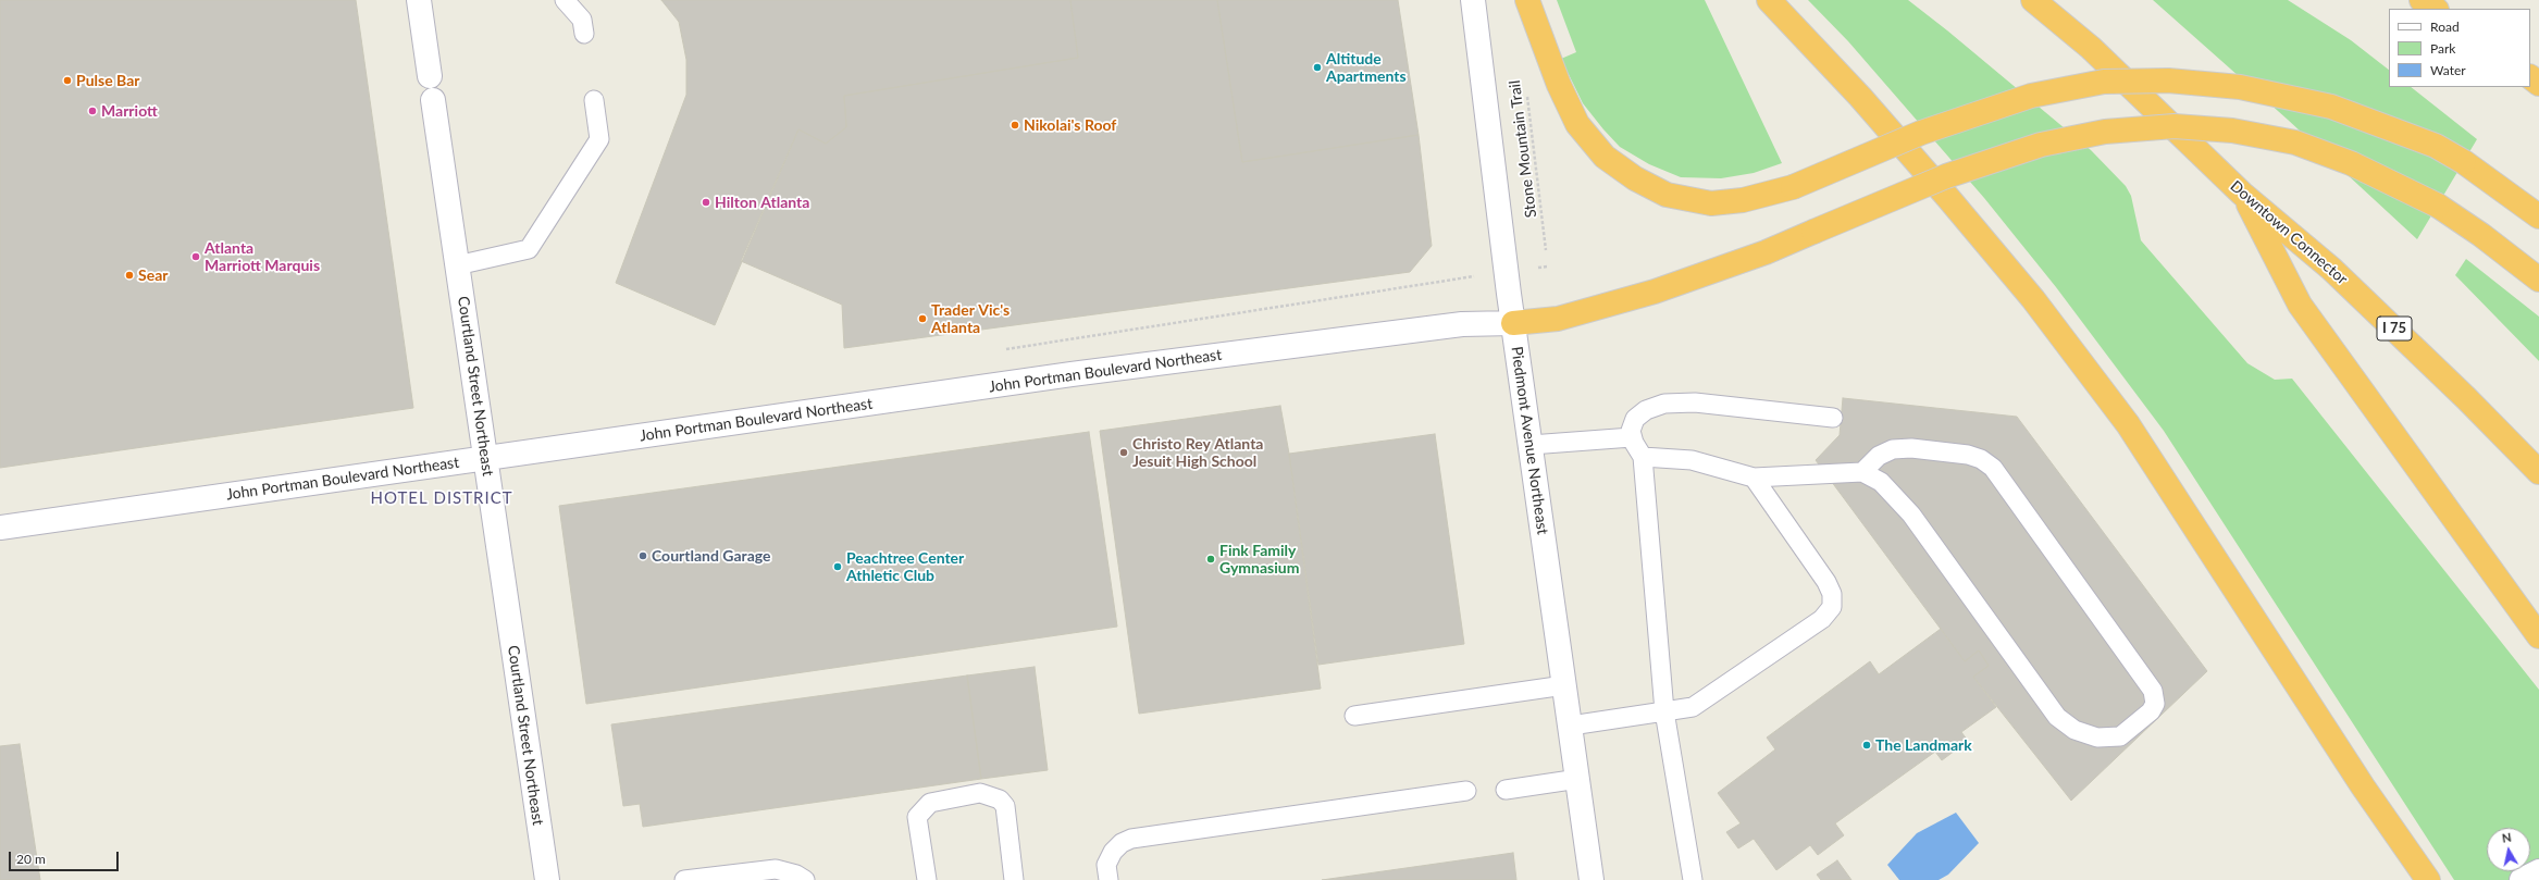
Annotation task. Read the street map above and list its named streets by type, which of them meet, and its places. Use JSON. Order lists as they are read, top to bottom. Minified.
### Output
{"streets":{"highway":["Downtown Connector","I 75"],"main road":["John Portman Boulevard Northeast","Courtland Street Northeast","Piedmont Avenue Northeast"],"path":["Stone Mountain Trail"]},"crossings":[["John Portman Boulevard Northeast","Courtland Street Northeast"],["John Portman Boulevard Northeast","Piedmont Avenue Northeast"]],"districts":["HOTEL DISTRICT"],"places":["Altitude Apartments","Pulse Bar","Marriott","Nikolai's Roof","Hilton Atlanta","Atlanta Marriott Marquis","Sear","Trader Vic's Atlanta","Christo Rey Atlanta Jesuit High School","Courtland Garage","Fink Family Gymnasium","Peachtree Center Athletic Club","The Landmark"],"legend":["Road","Park","Water"],"scale_bar":"20 m","north":"top"}
